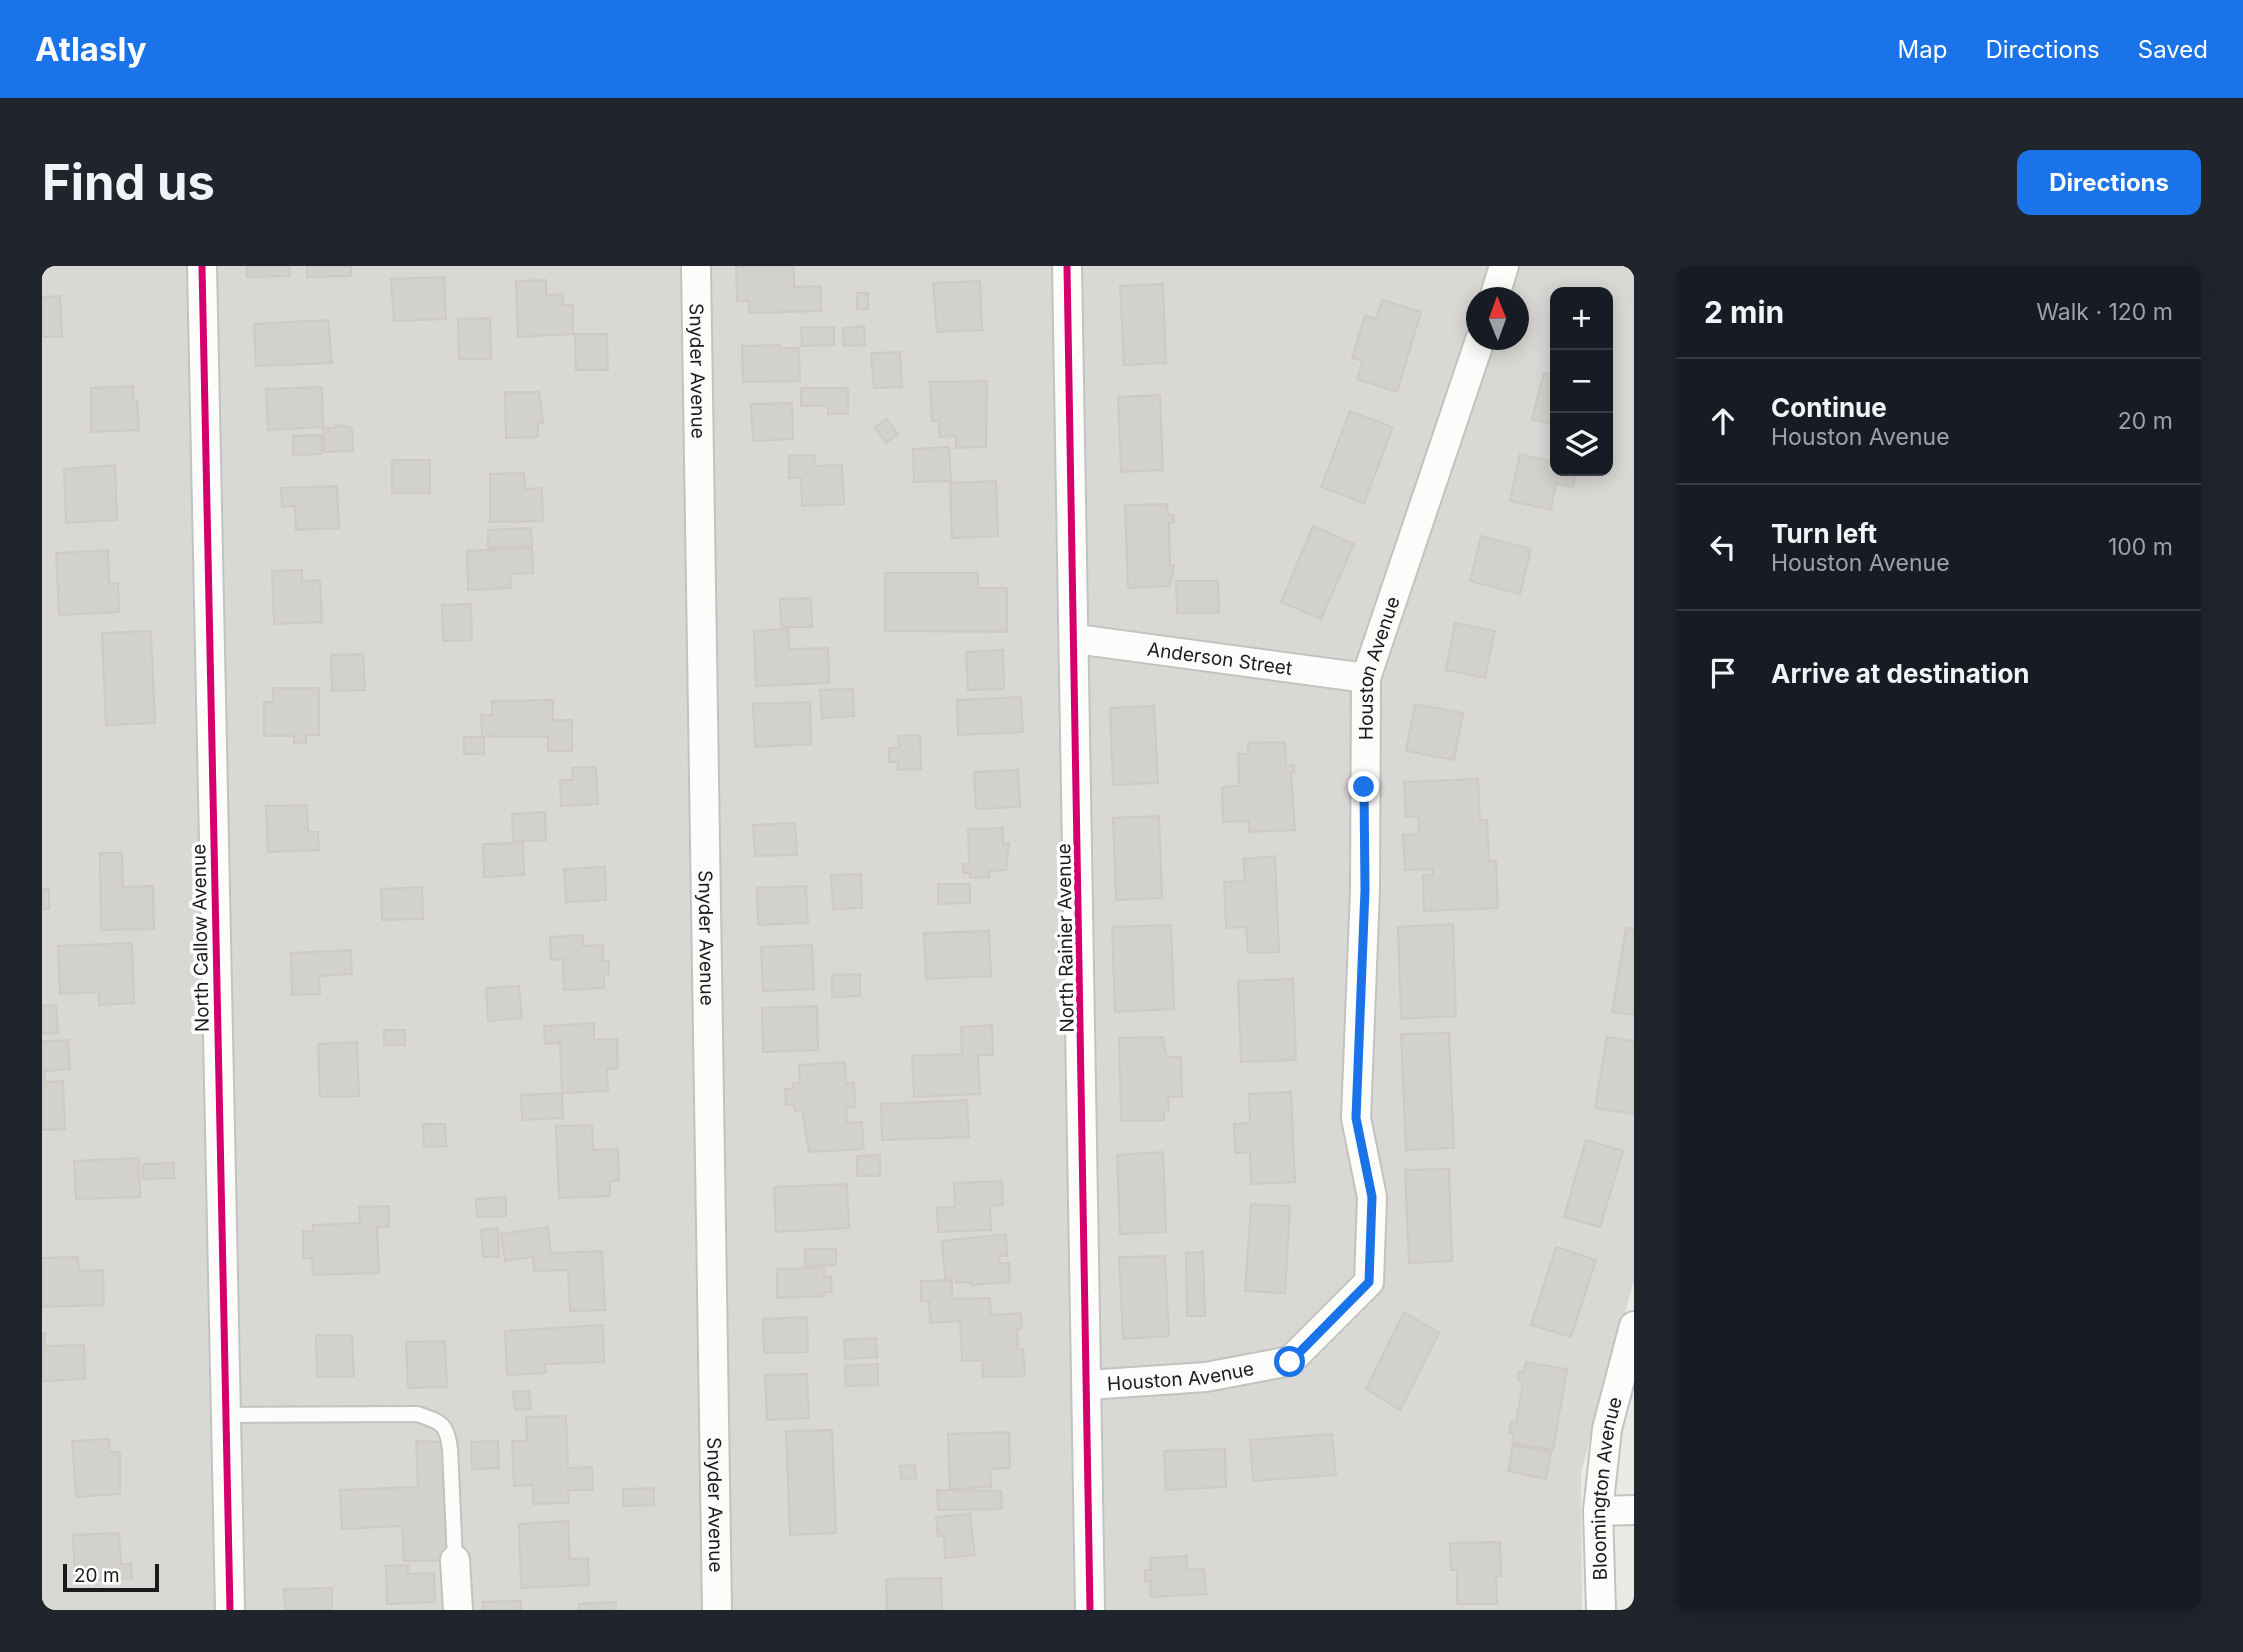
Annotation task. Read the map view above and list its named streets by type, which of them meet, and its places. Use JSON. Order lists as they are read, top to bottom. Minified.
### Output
{"streets":{"street":["Snyder Avenue","Anderson Street","Houston Avenue","North Callow Avenue","North Rainier Avenue","Bloomington Avenue"]},"crossings":[["Anderson Street","Houston Avenue"],["Anderson Street","North Rainier Avenue"],["Houston Avenue","North Rainier Avenue"]],"scale_bar":"20 m","north":"top","page":{"header":"Atlasly","nav":["Map","Directions","Saved"],"buttons":"Directions","title":"Find us","heading":["2 min","Walk · 120 m"],"map_buttons":["+","−"],"list":[["Continue","Houston Avenue","20 m"],["Turn left","Houston Avenue","100 m"],"Arrive at destination"],"scale":"20 m"}}
